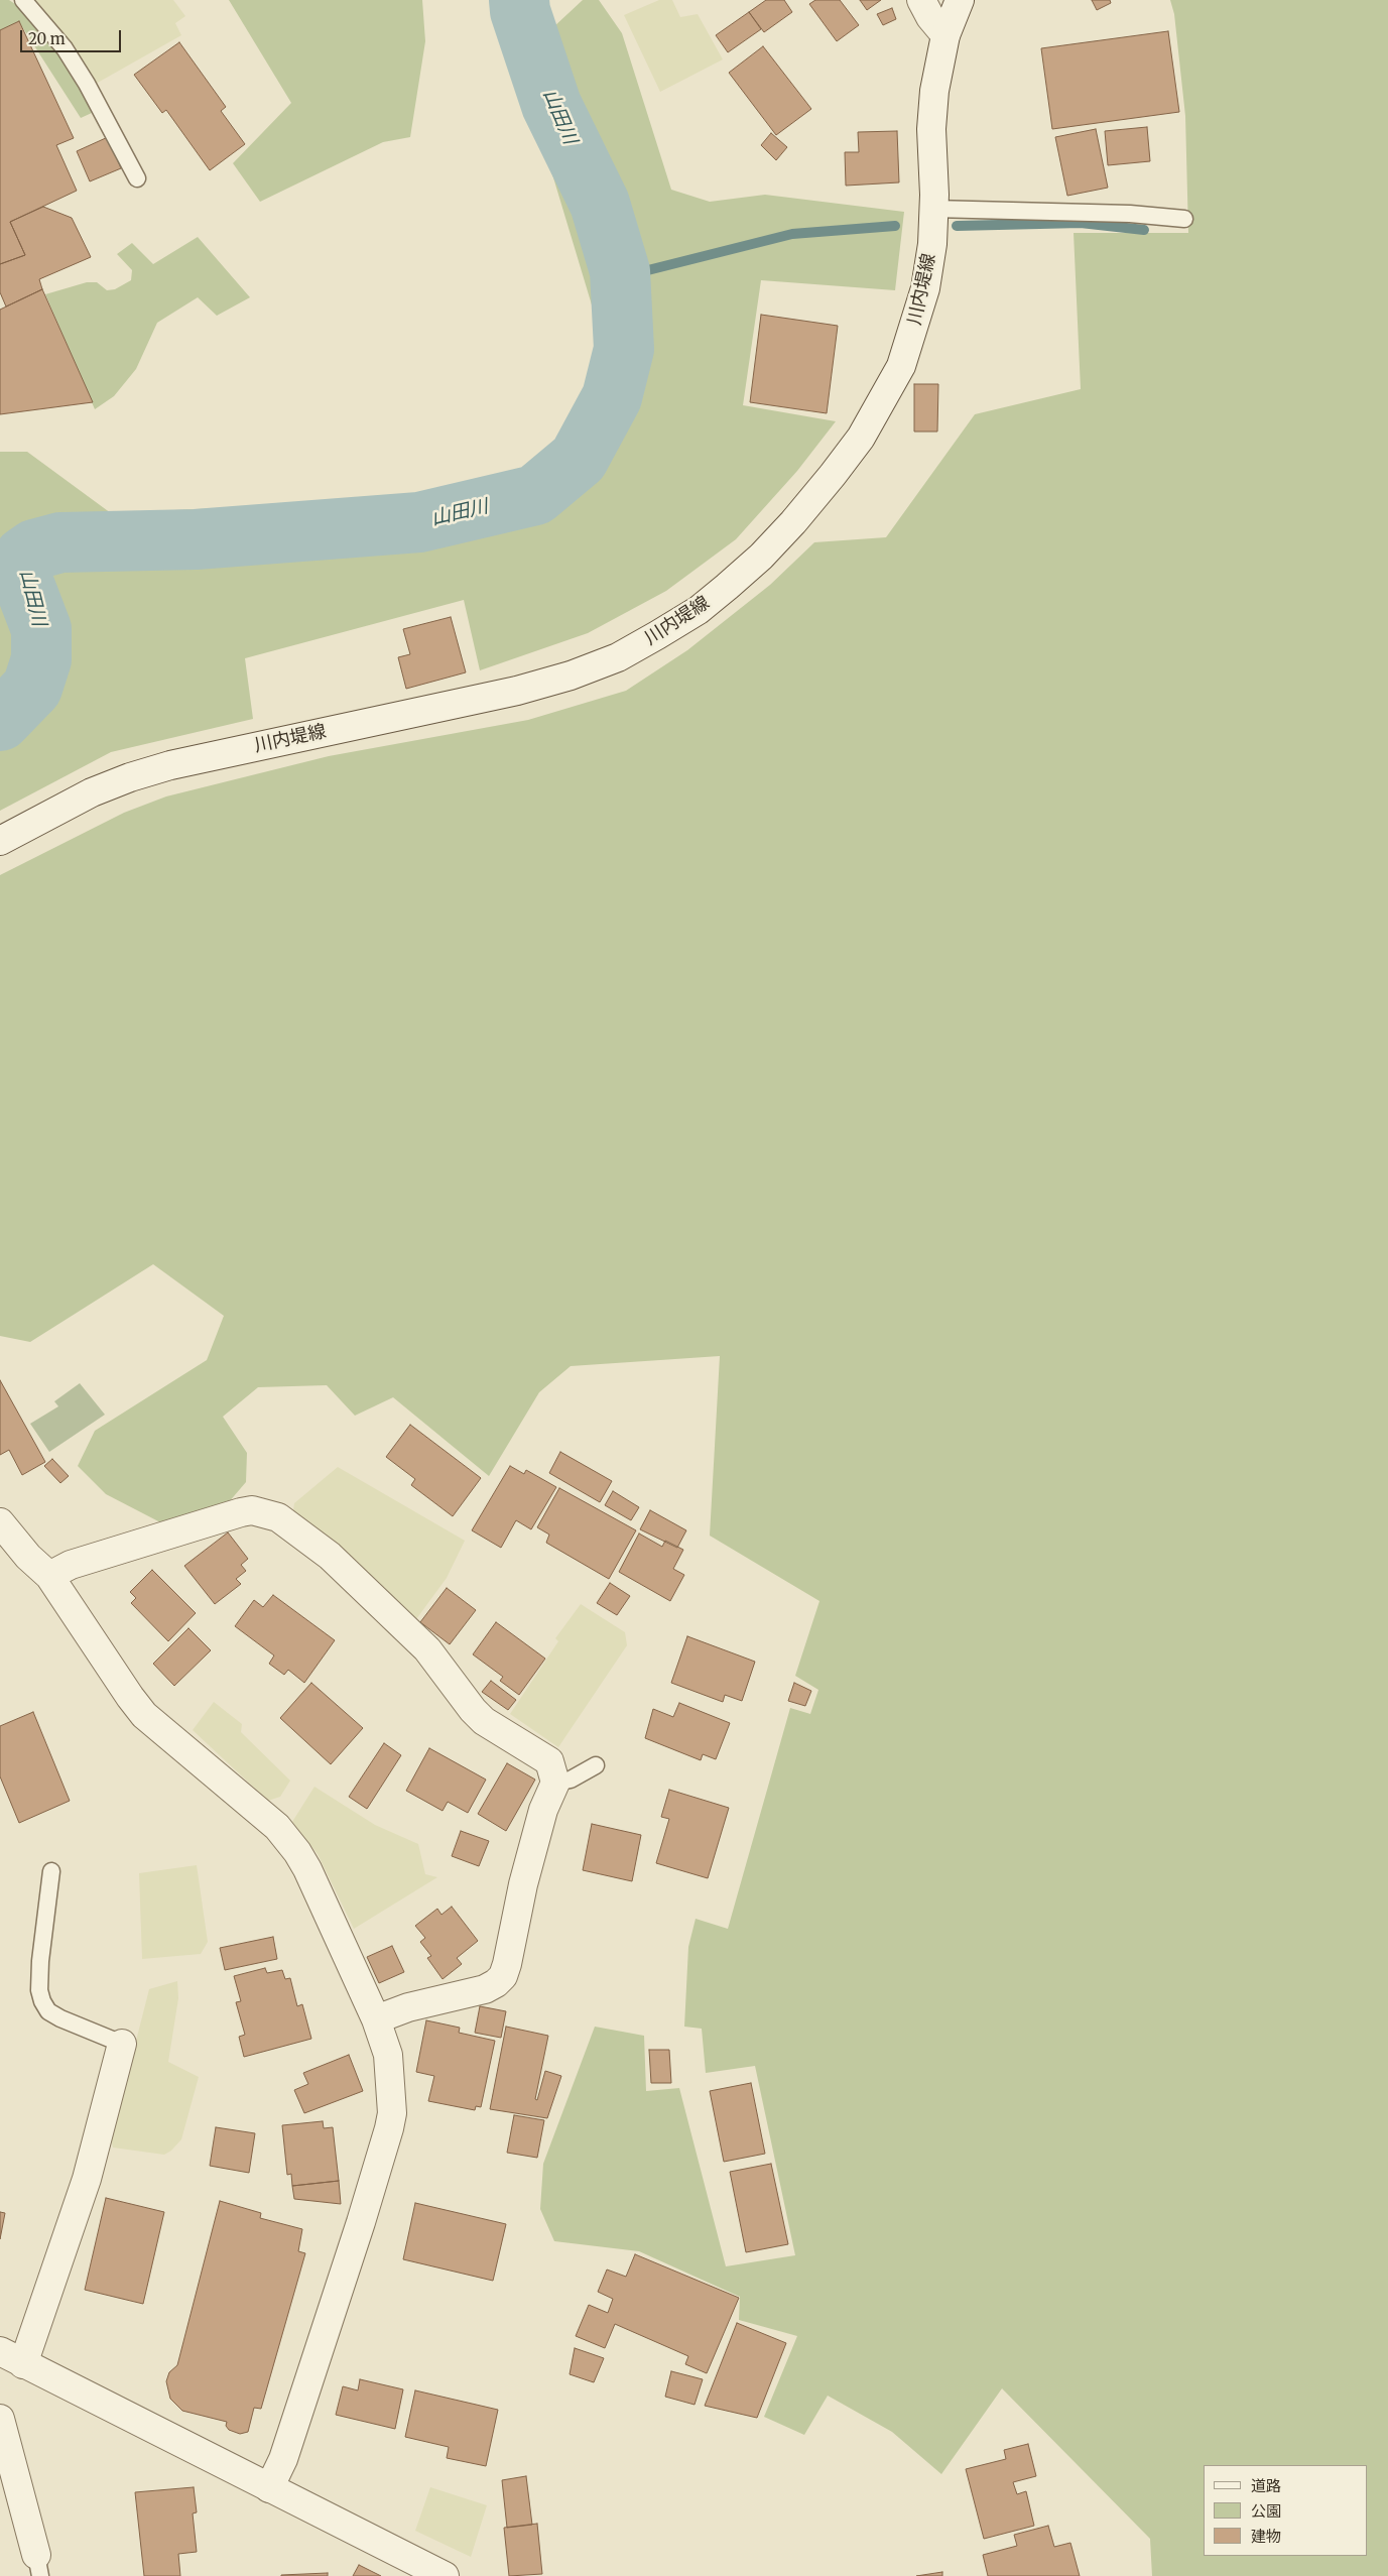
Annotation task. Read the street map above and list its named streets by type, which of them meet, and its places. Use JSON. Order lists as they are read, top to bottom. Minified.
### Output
{"streets":{"street":["川内堤線"]},"water":["山田川"],"legend":["道路","公園","建物"],"scale_bar":"20 m"}
